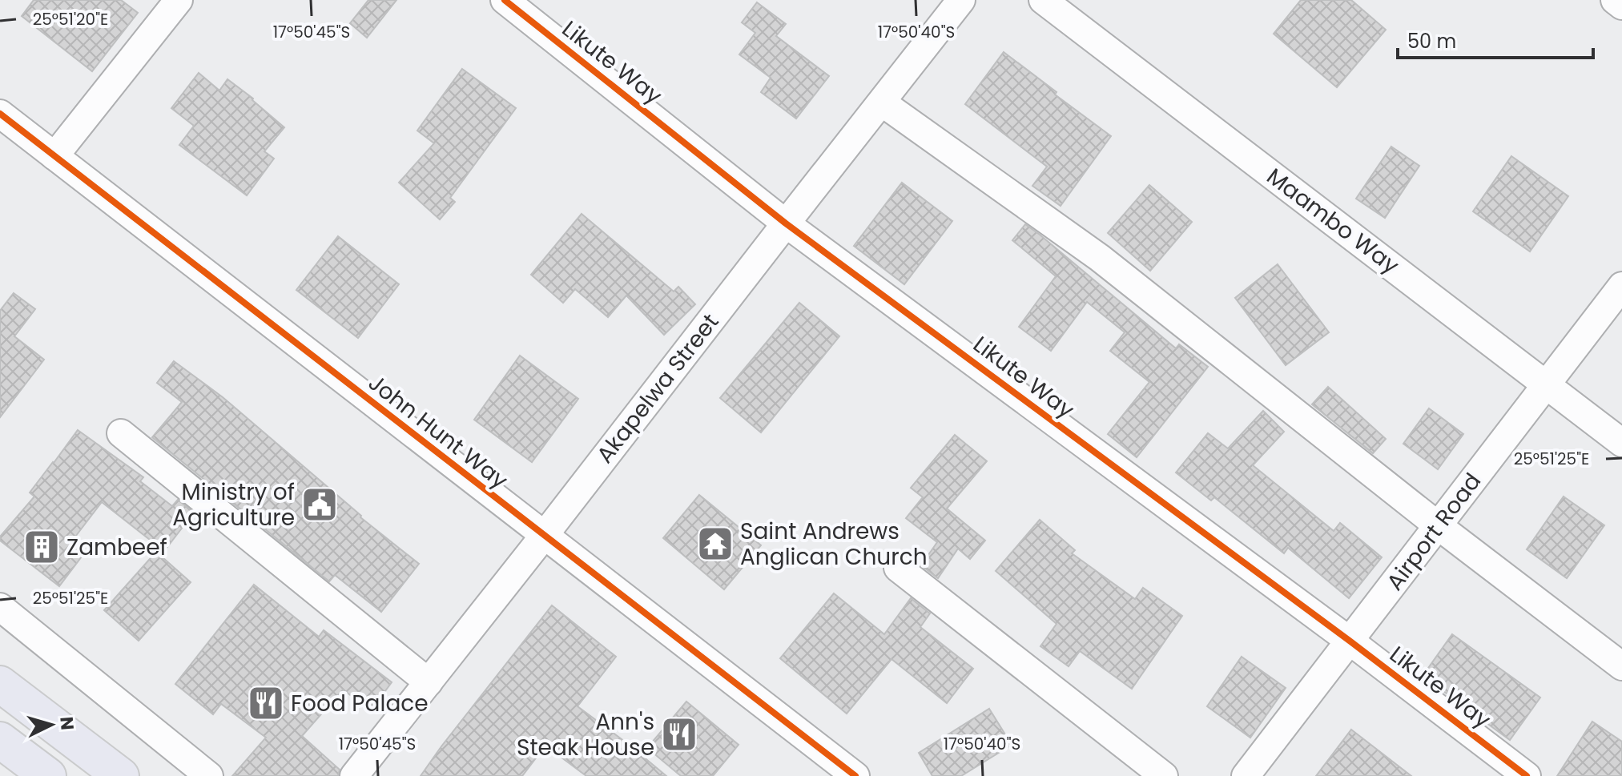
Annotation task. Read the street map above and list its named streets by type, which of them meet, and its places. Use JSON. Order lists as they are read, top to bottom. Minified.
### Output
{"streets":{"street":["Likute Way","Maambo Way","Akapelwa Street","John Hunt Way","Airport Road"]},"crossings":[["Likute Way","Akapelwa Street"],["Likute Way","Airport Road"],["Maambo Way","Airport Road"],["Akapelwa Street","John Hunt Way"]],"places":{"public building":["Ministry of Agriculture"],"temple":["Saint Andrews Anglican Church"],"building":["Zambeef"],"restaurant":["Food Palace","Ann's Steak House"]},"scale_bar":"50 m","north":"right","coordinates":["25°51'20\"E","17°50'45\"S","17°50'40\"S","25°51'25\"E"]}
